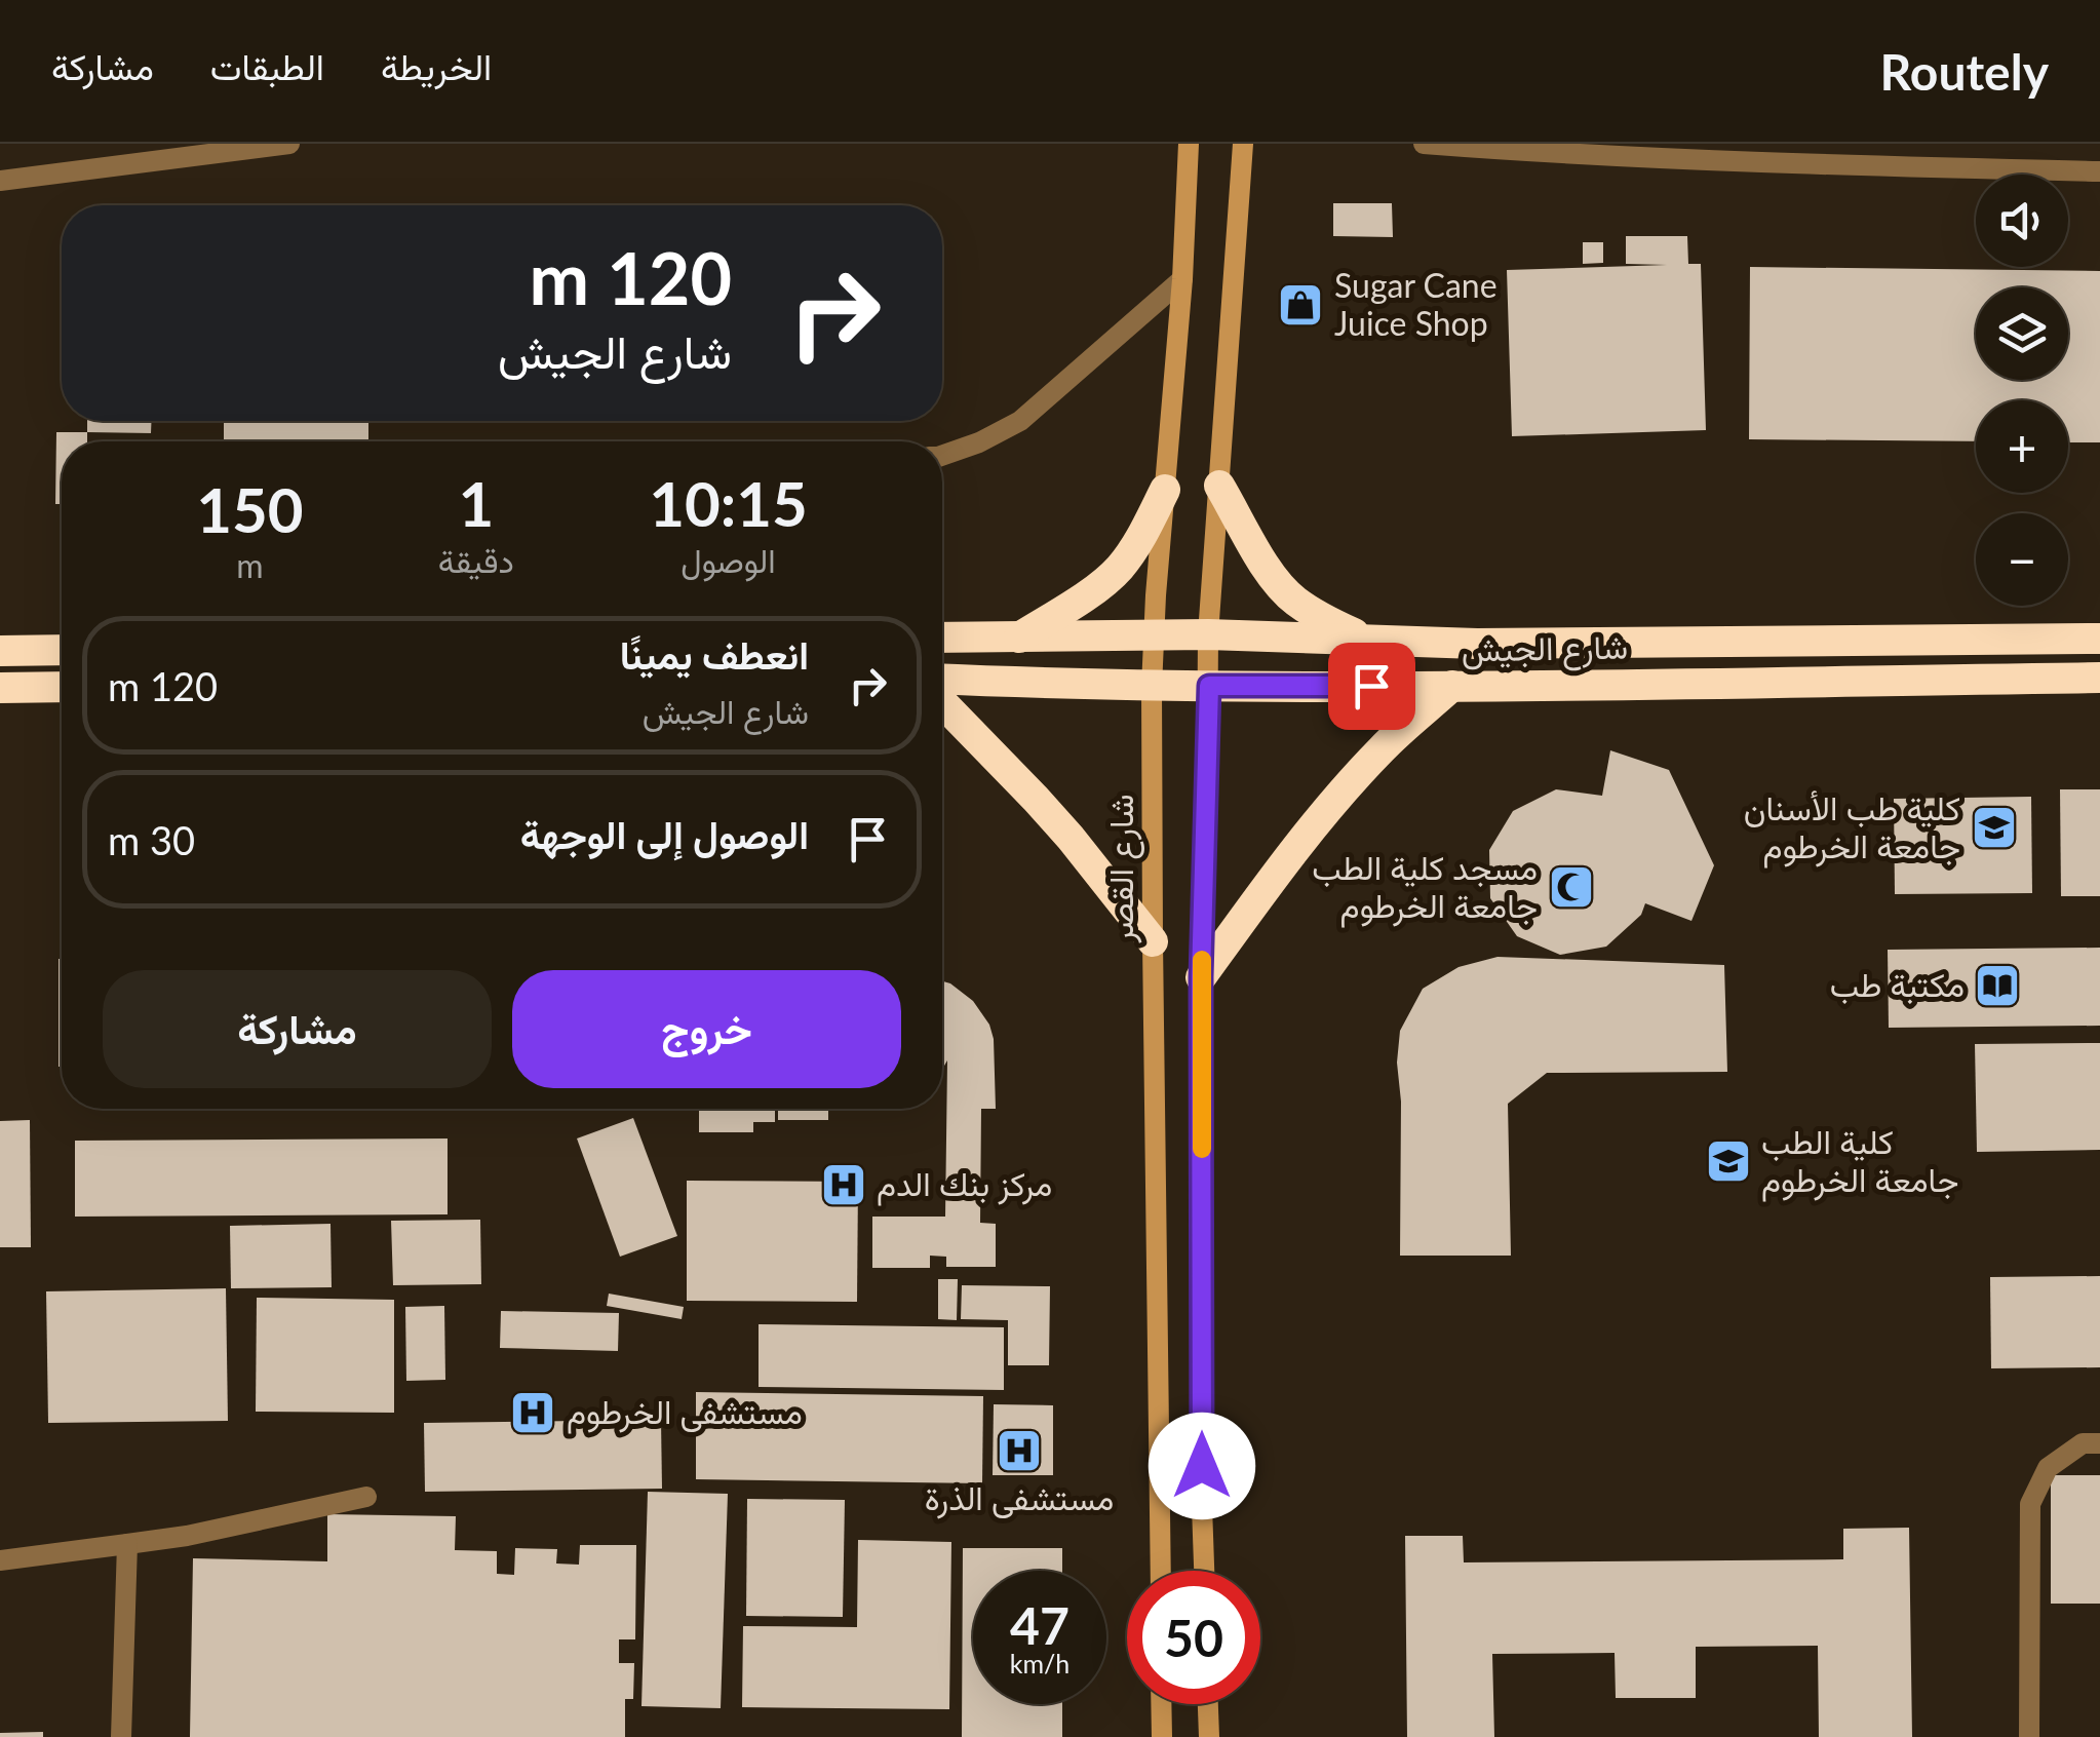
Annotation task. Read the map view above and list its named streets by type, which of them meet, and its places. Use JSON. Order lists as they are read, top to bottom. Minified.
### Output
{"streets":{"highway":["شارع الجيش"],"main road":["شارع القصر"]},"crossings":[["شارع الجيش","شارع القصر"]],"places":{"shop":["Sugar Cane Juice Shop"],"school or university":["كلية طب الأسنان جامعة الخرطوم","كلية الطب جامعة الخرطوم"],"mosque":["مسجد كلية الطب جامعة الخرطوم"],"library":["مكتبة طب"],"hospital":["مركز بنك الدم","مستشفى الخرطوم","مستشفى الذرة"]},"page":{"header":"Routely","nav":["الخريطة","الطبقات","مشاركة"],"map_buttons":["+","−"],"turn":["120 m","شارع الجيش"],"eta":["10:15","الوصول","1","دقيقة","150","m"],"list":[{"name":"انعطف يمينًا","note":"شارع الجيش","value":"120 m"},{"name":"الوصول إلى الوجهة","value":"30 m"}],"buttons":["خروج","مشاركة"],"speed":"47 km/h","limit":"50"}}
